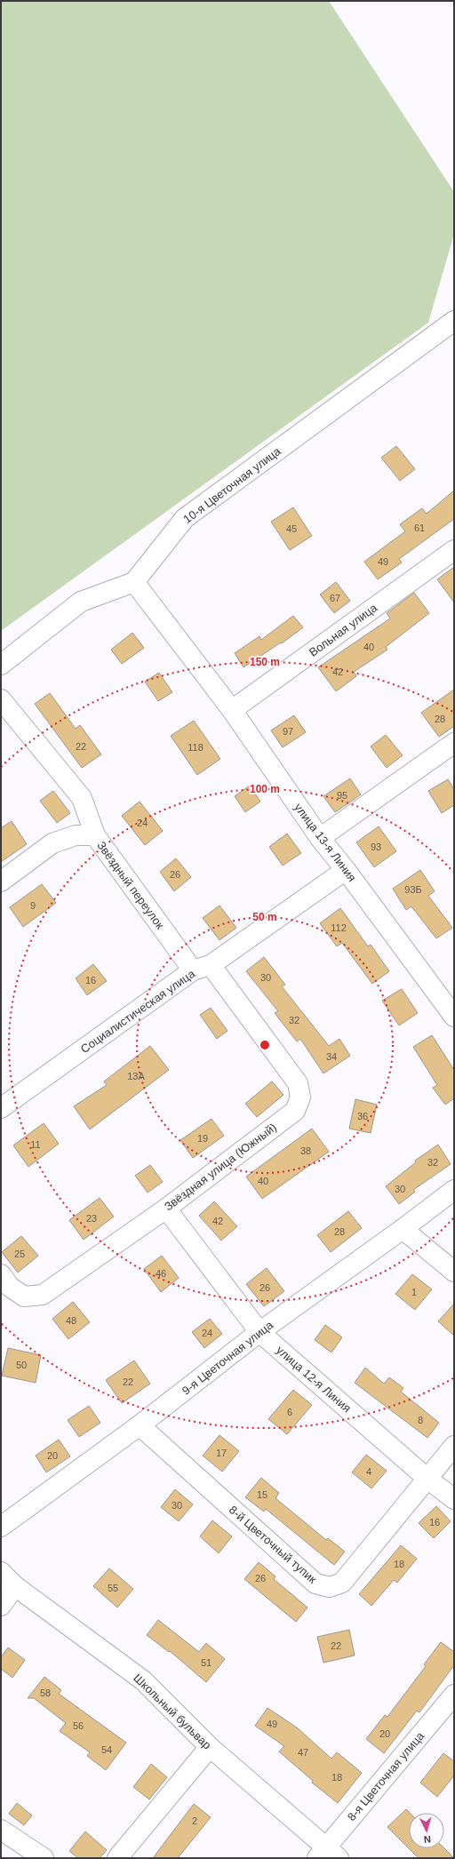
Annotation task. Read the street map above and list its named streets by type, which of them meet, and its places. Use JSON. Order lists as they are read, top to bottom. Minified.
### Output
{"streets":{"lane":["10-я Цветочная улица","Вольная улица","улица 13-я Линия","Звёздный переулок","Социалистическая улица","Звёздная улица (Южный)","9-я Цветочная улица","улица 12-я Линия","8-й Цветочный тупик","Школьный бульвар","8-я Цветочная улица"]},"crossings":[["10-я Цветочная улица","улица 13-я Линия"],["Вольная улица","улица 13-я Линия"],["улица 13-я Линия","Социалистическая улица"],["Звёздный переулок","Социалистическая улица"],["Звёздный переулок","Звёздная улица (Южный)"],["Социалистическая улица","Звёздная улица (Южный)"],["Звёздная улица (Южный)","улица 12-я Линия"],["9-я Цветочная улица","улица 12-я Линия"],["9-я Цветочная улица","8-й Цветочный тупик"],["улица 12-я Линия","8-й Цветочный тупик"],["Школьный бульвар","8-я Цветочная улица"]],"house_numbers":["61","45","49","67","40","42","28","97","22","118","95","24","93","26","93Б","9","112","30","16","32","34","13А","36","19","11","38","32","40","30","23","42","28","25","46","26","1","48","24","50","22","6","8","17","20","4","15","30","16","18","26","55","22","51","58","49","56","20","54","47","18","2"],"north":"bottom","rings":["150 m","100 m","50 m"]}
